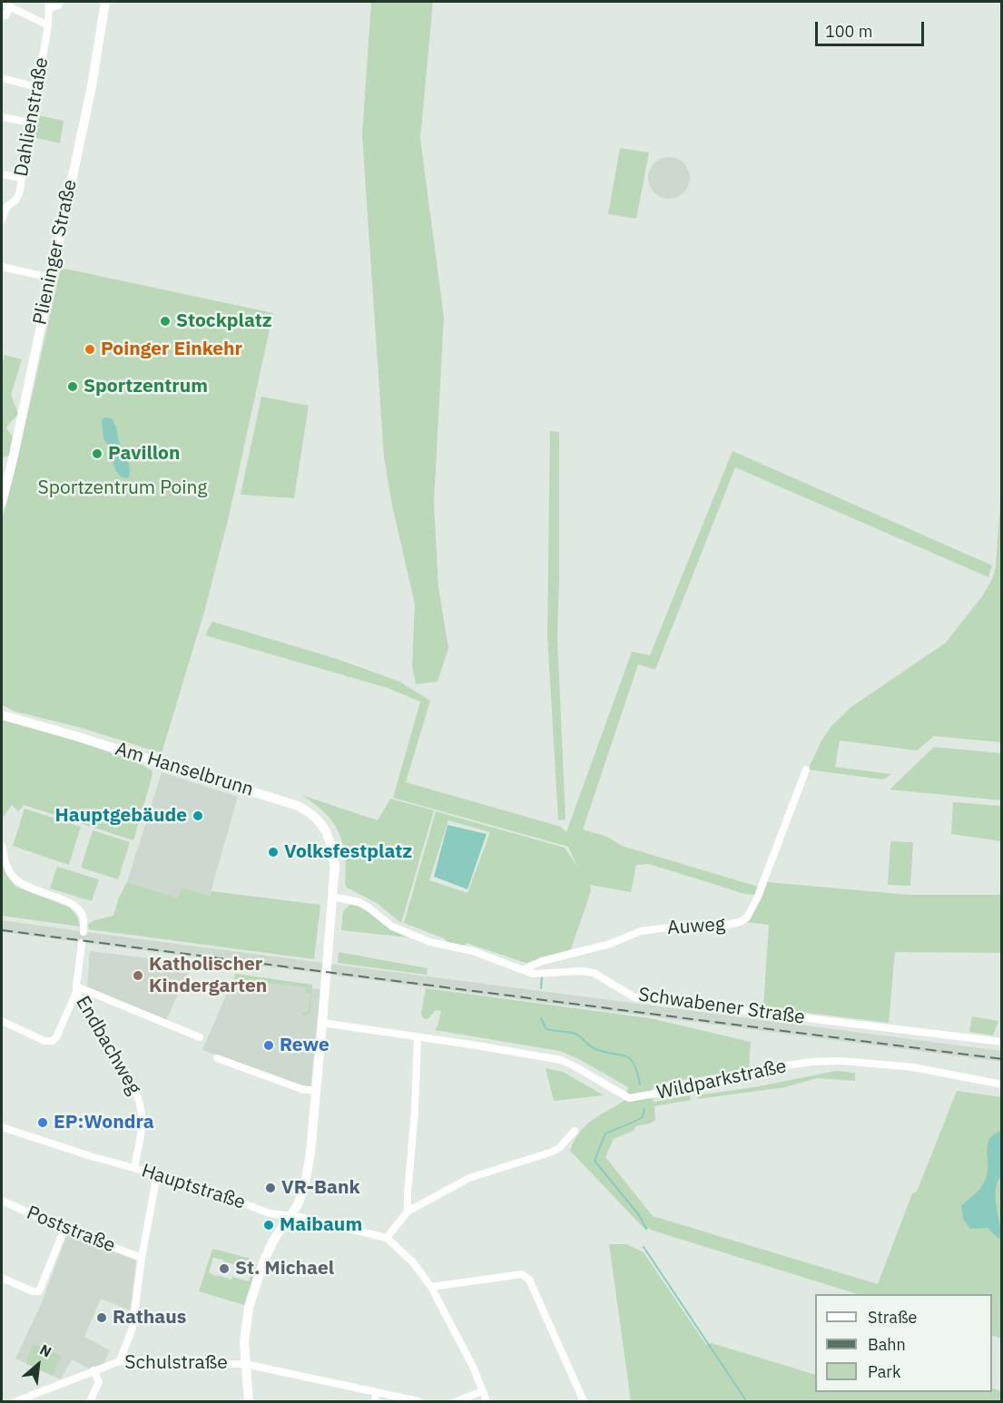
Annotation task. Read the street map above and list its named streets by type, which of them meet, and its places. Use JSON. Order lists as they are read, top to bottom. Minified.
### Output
{"streets":{"street":["Dahlienstraße","Plieninger Straße","Am Hanselbrunn","Auweg","Schwabener Straße","Endbachweg","Wildparkstraße","Hauptstraße","Poststraße","Schulstraße"]},"crossings":[["Am Hanselbrunn","Schwabener Straße"],["Am Hanselbrunn","Wildparkstraße"],["Am Hanselbrunn","Hauptstraße"],["Am Hanselbrunn","Schulstraße"],["Auweg","Schwabener Straße"],["Endbachweg","Hauptstraße"]],"parks":["Sportzentrum Poing"],"places":["Stockplatz","Poinger Einkehr","Sportzentrum","Pavillon","Hauptgebäude","Volksfestplatz","Katholischer Kindergarten","Rewe","EP:Wondra","VR-Bank","Maibaum","St. Michael","Rathaus"],"legend":["Straße","Bahn","Park"],"scale_bar":"100 m","north":"top right"}
